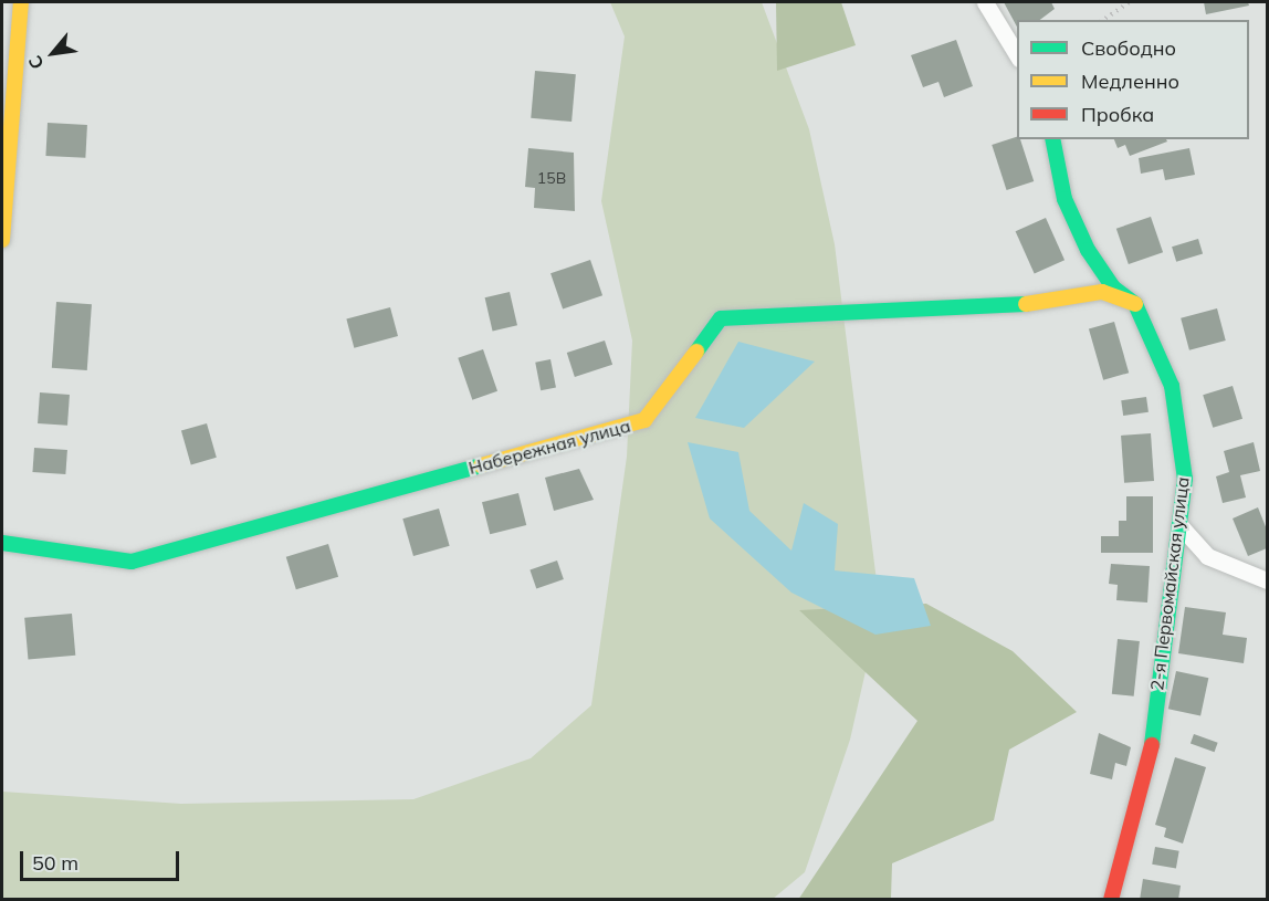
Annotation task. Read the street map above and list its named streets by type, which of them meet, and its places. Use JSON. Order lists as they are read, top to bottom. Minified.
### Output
{"streets":{"street":["Набережная улица","2-я Первомайская улица"]},"crossings":[["Набережная улица","2-я Первомайская улица"]],"house_numbers":["15В"],"legend":["Свободно","Медленно","Пробка"],"scale_bar":"50 m","north":"bottom left"}
